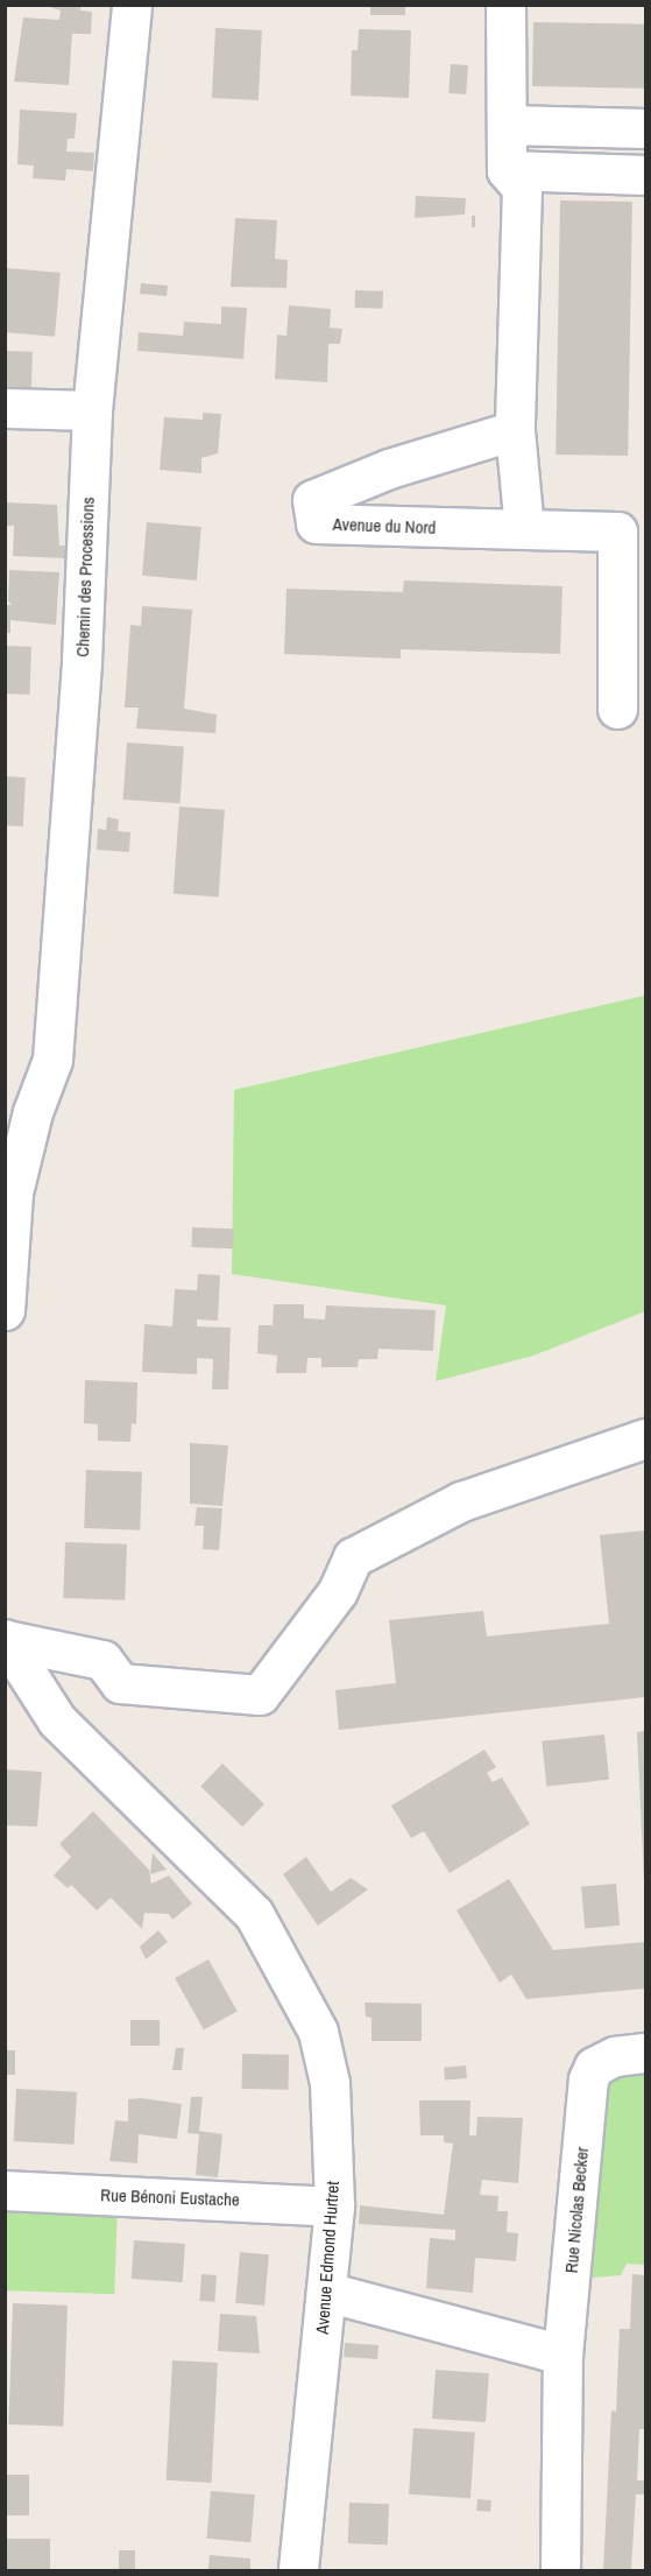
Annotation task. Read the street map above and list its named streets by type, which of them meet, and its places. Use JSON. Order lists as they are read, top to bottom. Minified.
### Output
{"streets":{"street":["Avenue du Nord","Chemin des Processions","Rue Bénoni Eustache","Rue Nicolas Becker","Avenue Edmond Hurtret"]},"crossings":[["Rue Bénoni Eustache","Avenue Edmond Hurtret"]]}
